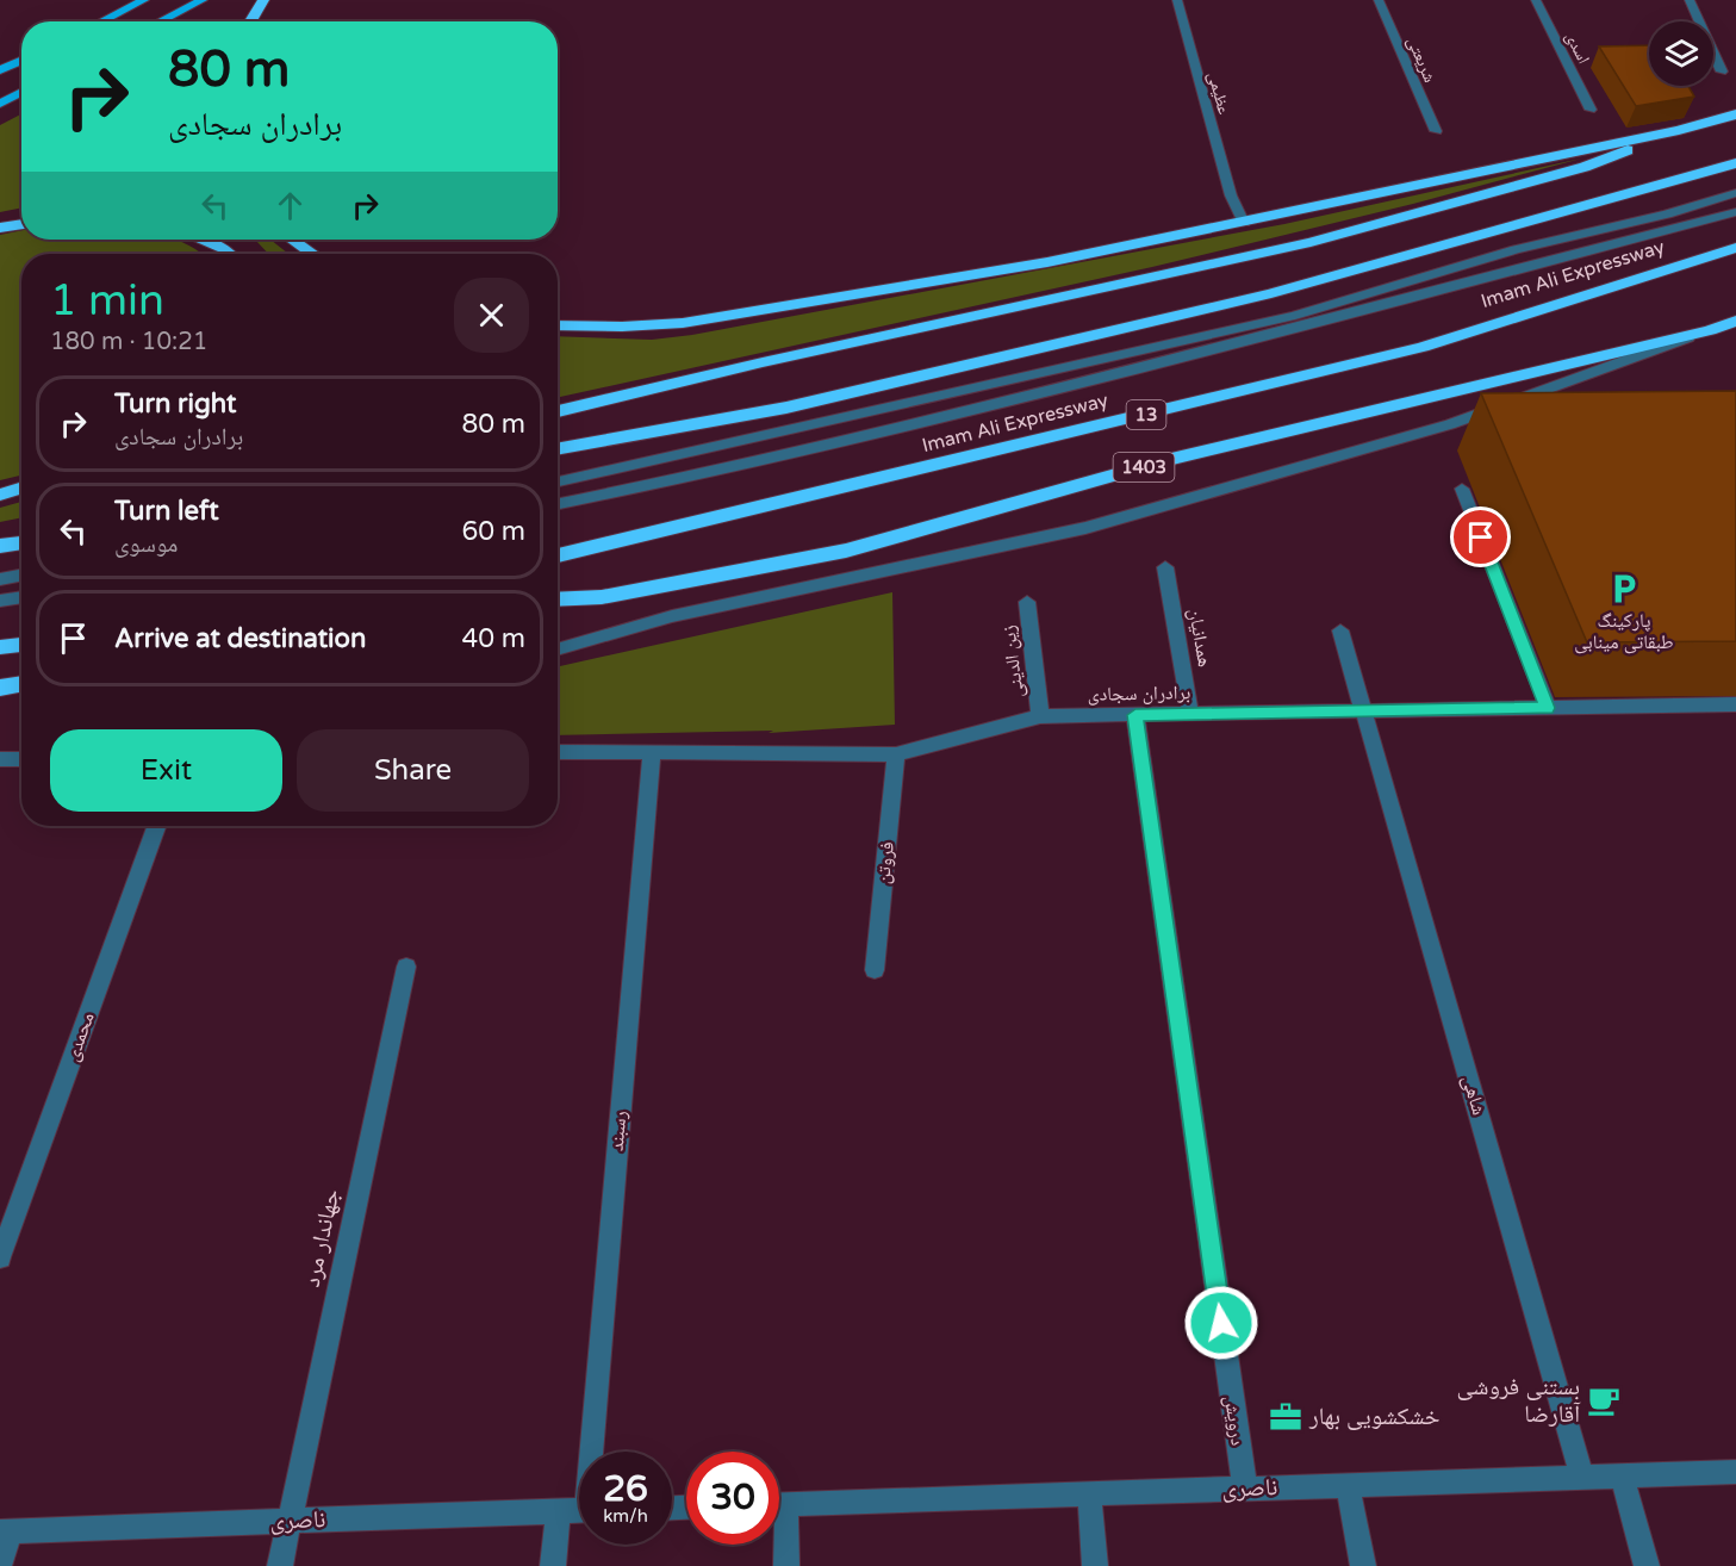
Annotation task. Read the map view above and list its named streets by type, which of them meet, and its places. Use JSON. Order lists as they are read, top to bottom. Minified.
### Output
{"streets":{"highway":["Imam Ali Expressway","13","1403"],"street":["اسدی","شریعتی","عظیمی","همدانیان","زین الدینی","برادران سجادی","فروتن","محمدی","شاهی","رسبند","جهاندار مرد","درویش","ناصری"]},"crossings":[["همدانیان","برادران سجادی"],["زین الدینی","برادران سجادی"],["برادران سجادی","فروتن"],["برادران سجادی","شاهی"],["برادران سجادی","رسبند"],["برادران سجادی","درویش"],["شاهی","ناصری"],["جهاندار مرد","ناصری"],["درویش","ناصری"]],"places":{"parking":["پارکینگ طبقاتی مینابی"],"cafe":["بستنی فروشی آقارضا"],"office":["خشکشویی بهار"]},"page":{"turn":["80 m","برادران سجادی"],"heading":["1 min","180 m · 10:21"],"list":[{"name":"Turn right","note":"برادران سجادی","value":"80 m"},{"name":"Turn left","note":"موسوی","value":"60 m"},{"name":"Arrive at destination","value":"40 m"}],"buttons":["Exit","Share"],"speed":"26 km/h","limit":"30"}}
